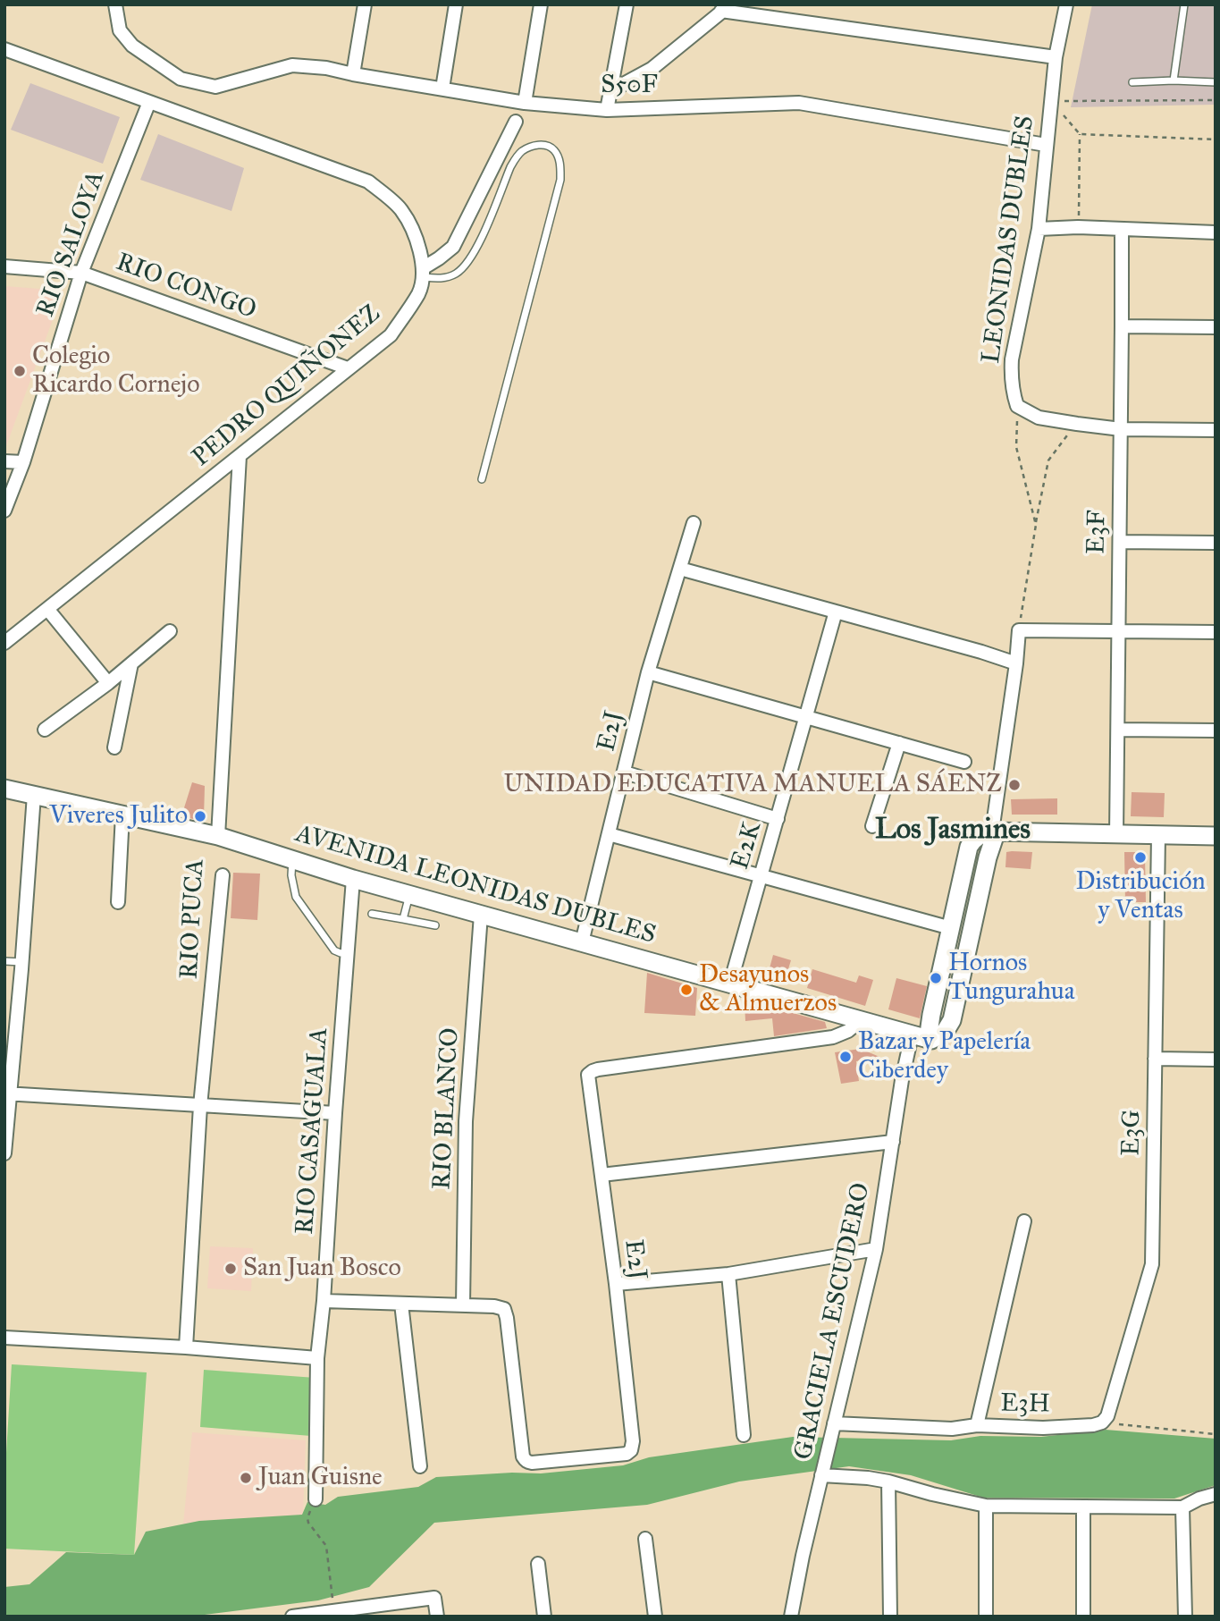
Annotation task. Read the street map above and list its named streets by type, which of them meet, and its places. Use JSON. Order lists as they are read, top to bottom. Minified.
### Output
{"streets":{"main road":["AVENIDA LEONIDAS DUBLES"],"street":["S50F","LEONIDAS DUBLES","RIO SALOYA","RIO CONGO","PEDRO QUIÑONEZ","E3F","E2J","E2K","RIO PUCA","RIO BLANCO","RIO CASAGUALA","E3G","GRACIELA ESCUDERO","E3H"]},"crossings":[["S50F","LEONIDAS DUBLES"],["RIO SALOYA","RIO CONGO"],["RIO CONGO","PEDRO QUIÑONEZ"],["PEDRO QUIÑONEZ","RIO PUCA"],["E2J","AVENIDA LEONIDAS DUBLES"],["E2J","RIO BLANCO"],["E2K","AVENIDA LEONIDAS DUBLES"],["AVENIDA LEONIDAS DUBLES","RIO PUCA"],["AVENIDA LEONIDAS DUBLES","RIO BLANCO"],["AVENIDA LEONIDAS DUBLES","RIO CASAGUALA"],["AVENIDA LEONIDAS DUBLES","GRACIELA ESCUDERO"],["E3G","E3H"],["GRACIELA ESCUDERO","E3H"]],"districts":["Los Jasmines"],"places":["Colegio Ricardo Cornejo","UNIDAD EDUCATIVA MANUELA SÁENZ","Viveres Julito","Distribución y Ventas","Hornos Tungurahua","Desayunos & Almuerzos","Bazar y Papelería Ciberdey","San Juan Bosco","Juan Guisne"]}
